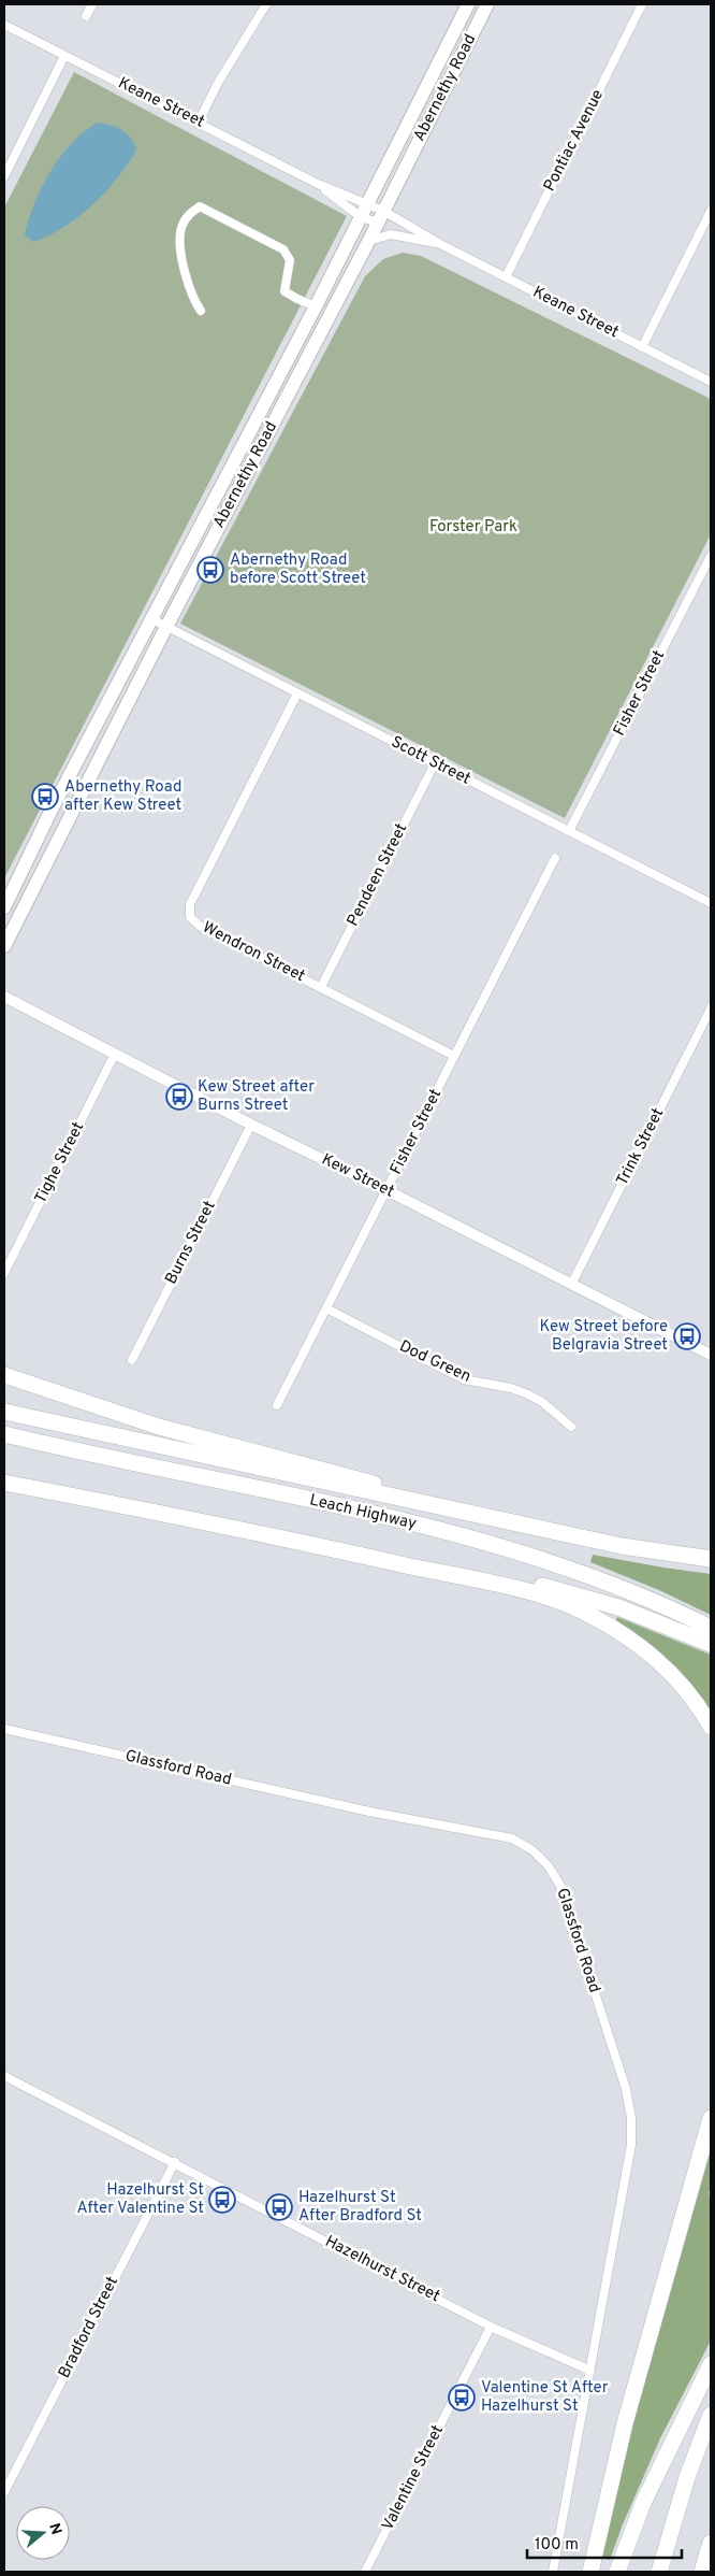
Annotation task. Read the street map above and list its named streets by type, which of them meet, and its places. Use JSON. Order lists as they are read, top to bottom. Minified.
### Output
{"streets":{"highway":["Leach Highway"],"main road":["Abernethy Road"],"street":["Keane Street","Pontiac Avenue","Fisher Street","Scott Street","Pendeen Street","Wendron Street","Trink Street","Tighe Street","Kew Street","Burns Street","Dod Green","Glassford Road","Hazelhurst Street","Bradford Street","Valentine Street"]},"crossings":[["Abernethy Road","Keane Street"],["Abernethy Road","Scott Street"],["Keane Street","Pontiac Avenue"],["Fisher Street","Scott Street"],["Fisher Street","Wendron Street"],["Fisher Street","Kew Street"],["Fisher Street","Dod Green"],["Scott Street","Pendeen Street"],["Scott Street","Wendron Street"],["Pendeen Street","Wendron Street"],["Trink Street","Kew Street"],["Tighe Street","Kew Street"],["Kew Street","Burns Street"],["Glassford Road","Hazelhurst Street"],["Hazelhurst Street","Bradford Street"],["Hazelhurst Street","Valentine Street"]],"parks":["Forster Park"],"places":{"bus stop":["Abernethy Road before Scott Street","Abernethy Road after Kew Street","Kew Street after Burns Street","Kew Street before Belgravia Street","Hazelhurst St After Valentine St","Hazelhurst St After Bradford St","Valentine St After Hazelhurst St"]},"scale_bar":"100 m","north":"right"}
